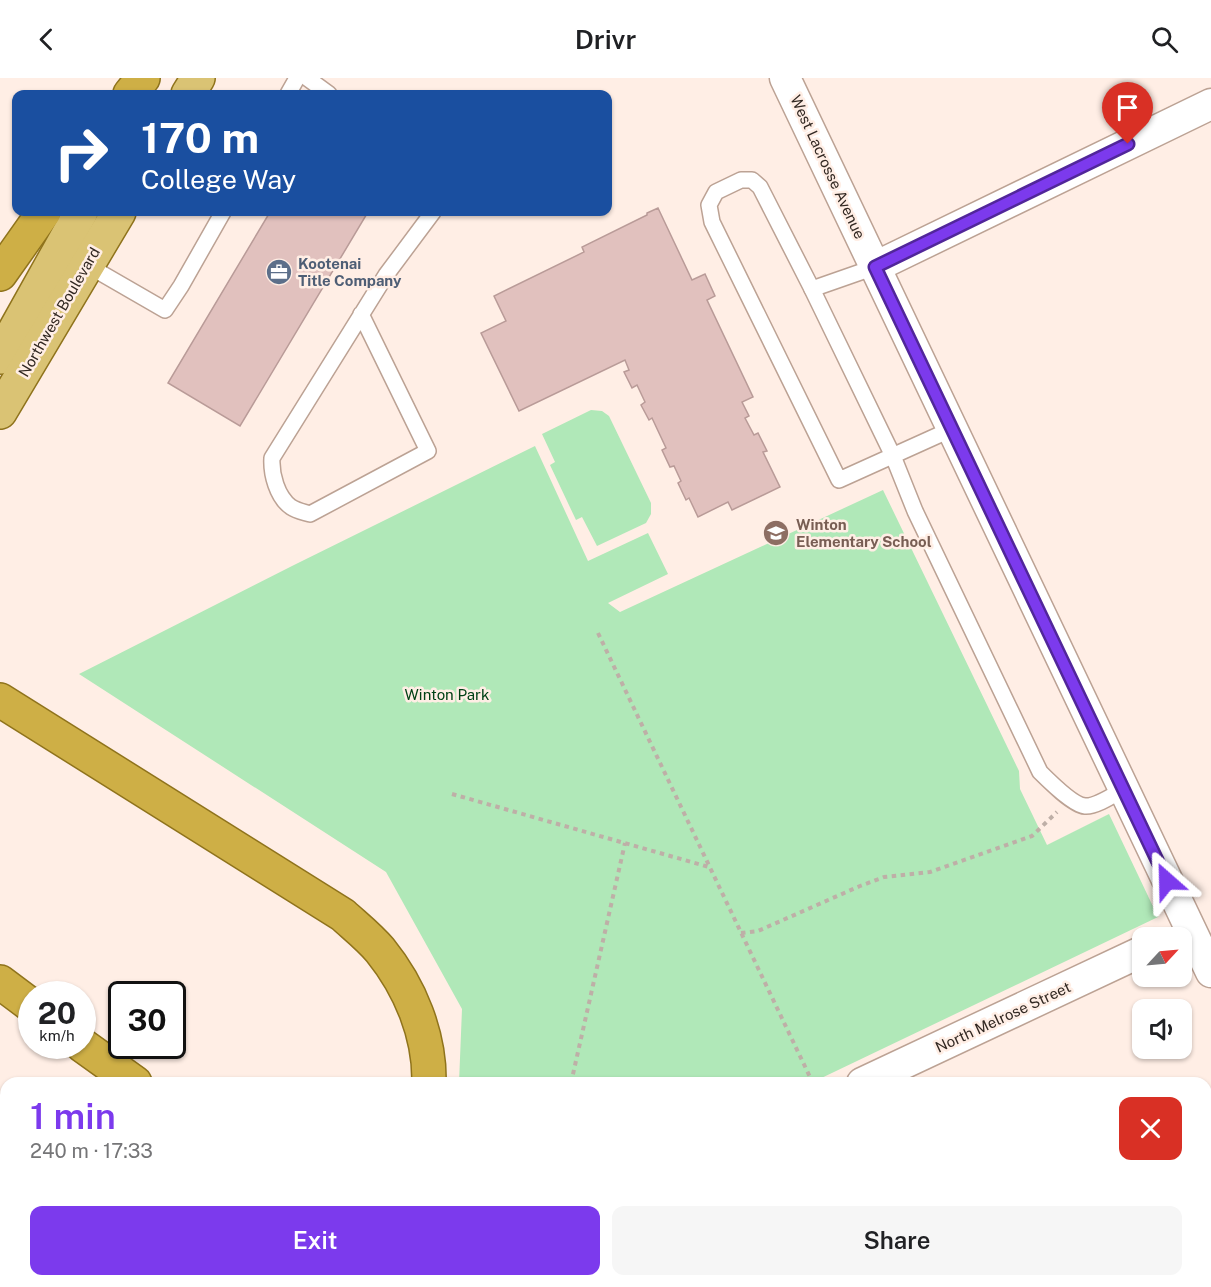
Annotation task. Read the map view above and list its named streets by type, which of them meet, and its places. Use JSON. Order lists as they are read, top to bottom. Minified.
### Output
{"streets":{"main road":["Northwest Boulevard"],"street":["West Lacrosse Avenue","North Melrose Street"]},"parks":["Winton Park"],"places":{"office":["Kootenai Title Company"],"school or university":["Winton Elementary School"]},"north":"top right","page":{"header":"Drivr","turn":["170 m","College Way"],"speed":"20 km/h","limit":"30","heading":["1 min","240 m · 17:33"],"buttons":["Exit","Share"]}}
